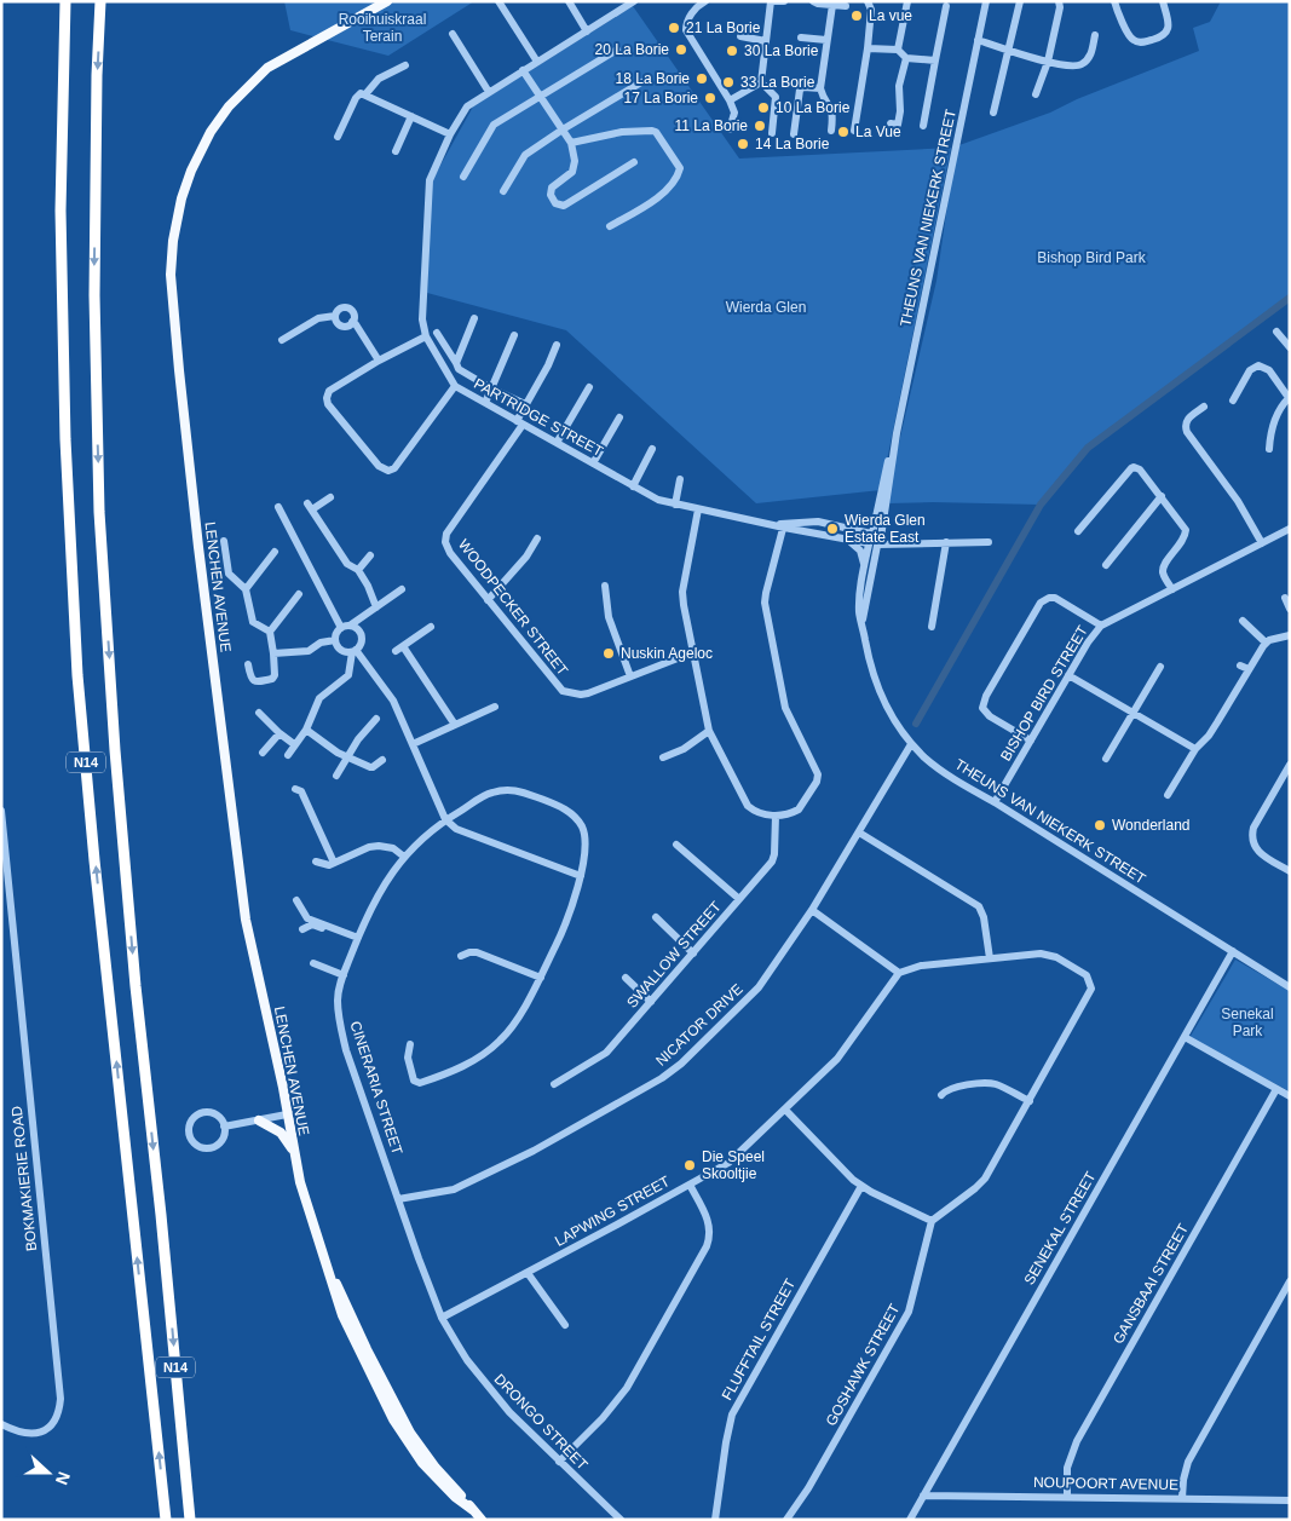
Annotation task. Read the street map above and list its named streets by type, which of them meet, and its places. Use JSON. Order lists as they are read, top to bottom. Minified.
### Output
{"streets":{"highway":["N14"],"main road":["LENCHEN AVENUE"],"street":["THEUNS VAN NIEKERK STREET","PARTRIDGE STREET","WOODPECKER STREET","BISHOP BIRD STREET","SWALLOW STREET","NICATOR DRIVE","CINERARIA STREET","BOKMAKIERIE ROAD","LAPWING STREET","SENEKAL STREET","GANSBAAI STREET","FLUFFTAIL STREET","GOSHAWK STREET","DRONGO STREET","NOUPOORT AVENUE"]},"crossings":[["THEUNS VAN NIEKERK STREET","PARTRIDGE STREET"],["THEUNS VAN NIEKERK STREET","BISHOP BIRD STREET"],["THEUNS VAN NIEKERK STREET","NICATOR DRIVE"],["THEUNS VAN NIEKERK STREET","SENEKAL STREET"],["PARTRIDGE STREET","WOODPECKER STREET"],["NICATOR DRIVE","CINERARIA STREET"],["NICATOR DRIVE","DRONGO STREET"],["CINERARIA STREET","DRONGO STREET"],["LAPWING STREET","DRONGO STREET"],["SENEKAL STREET","NOUPOORT AVENUE"],["GANSBAAI STREET","NOUPOORT AVENUE"]],"parks":["Rooihuiskraal Terain","Bishop Bird Park","Wierda Glen","Senekal Park"],"places":["La vue","21 La Borie","20 La Borie","30 La Borie","18 La Borie","33 La Borie","17 La Borie","10 La Borie","11 La Borie","La Vue","14 La Borie","Wierda Glen Estate East","Nuskin Ageloc","Wonderland","Die Speel Skooltjie"],"north":"right"}
